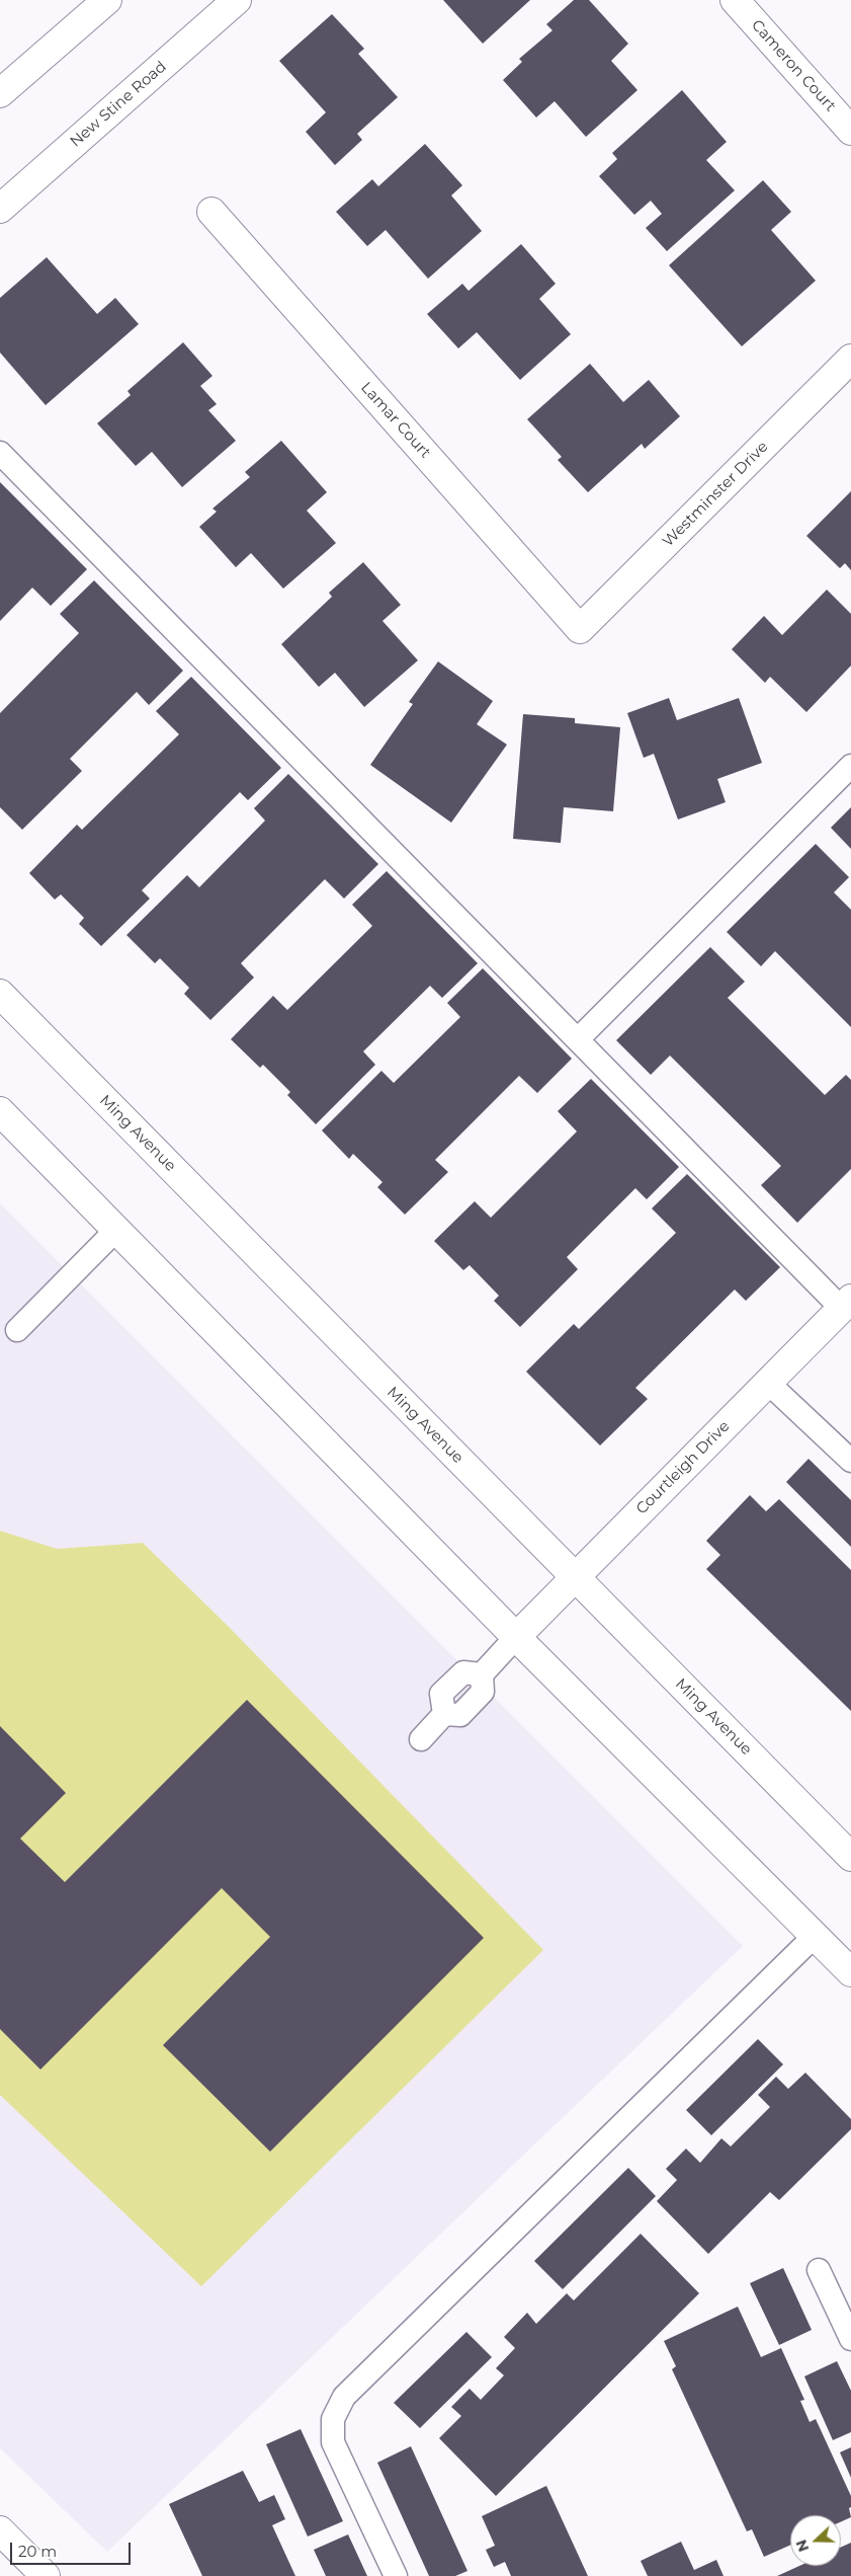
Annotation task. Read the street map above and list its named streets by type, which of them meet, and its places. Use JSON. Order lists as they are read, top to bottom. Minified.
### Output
{"streets":{"main road":["Cameron Court","New Stine Road","Lamar Court","Westminster Drive","Ming Avenue","Courtleigh Drive"]},"crossings":[["Lamar Court","Westminster Drive"],["Ming Avenue","Courtleigh Drive"]],"scale_bar":"20 m","north":"left"}
